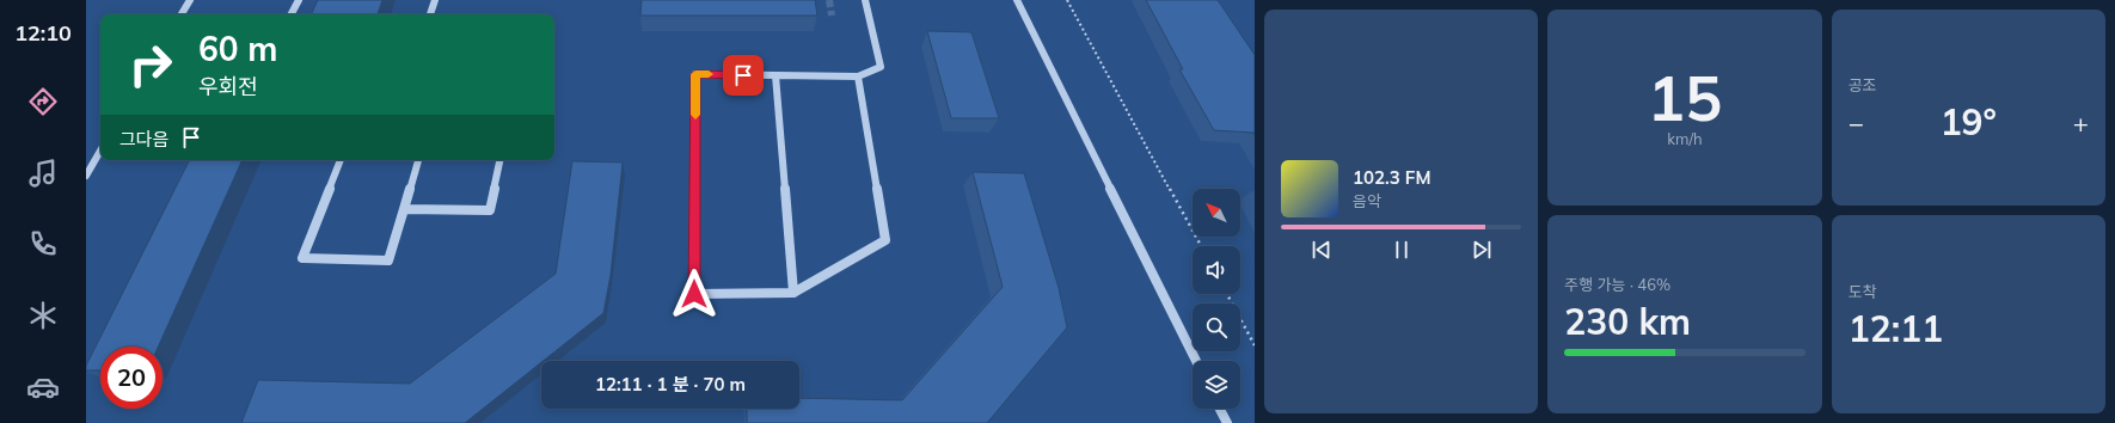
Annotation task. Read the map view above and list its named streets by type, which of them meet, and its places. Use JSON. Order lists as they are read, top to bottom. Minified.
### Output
{"north":"top left","page":{"tabs":"12:10","tile":[["15","km/h"],"공조",["주행 가능 · 46%","230 km"],["도착","12:11"]],"turn":["60 m","우회전"],"heat":["−","19°","+"],"then":"그다음","song":["102.3 FM","음악"],"limit":"20","trip":"12:11 · 1 분 · 70 m"}}
